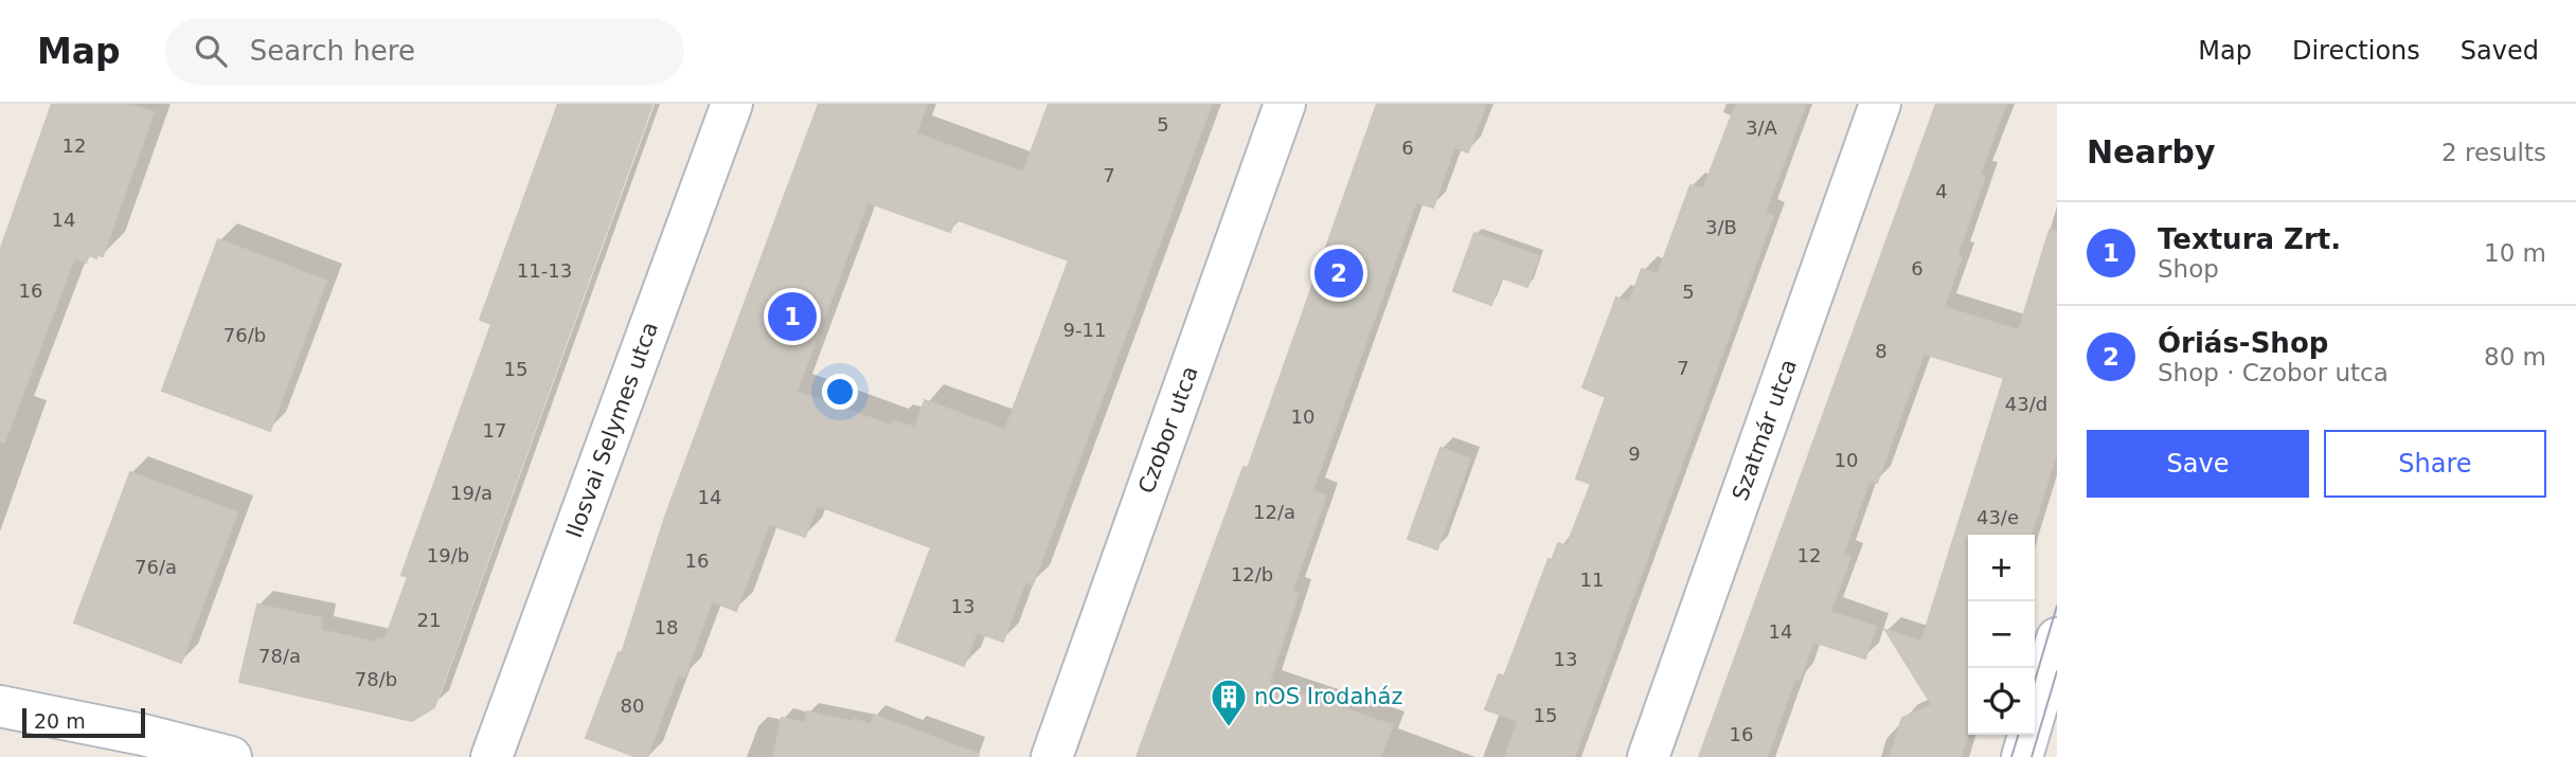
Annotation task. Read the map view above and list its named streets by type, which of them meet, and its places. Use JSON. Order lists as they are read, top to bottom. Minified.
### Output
{"streets":{"street":["Ilosvai Selymes utca","Czobor utca","Szatmár utca"]},"places":{"building":["nOS Irodaház"]},"house_numbers":["5","3/A","12","6","7","4","14","3/B","6","11-13","16","5","9-11","76/b","8","7","15","43/d","10","17","9","10","19/a","14","12/a","43/e","19/b","12","16","76/a","12/b","11","13","21","18","14","78/a","13","78/b","80","15","16"],"scale_bar":"20 m","page":{"header":"Map","search":"Search here","nav":["Map","Directions","Saved"],"heading":["Nearby","2 results"],"list":[{"mark":"1","name":"Textura Zrt.","note":"Shop","value":"10 m"},{"mark":"2","name":"Óriás-Shop","note":"Shop · Czobor utca","value":"80 m"}],"pins":["2","1"],"buttons":["Save","Share"],"map_buttons":["+","−"],"scale":"20 m"}}
